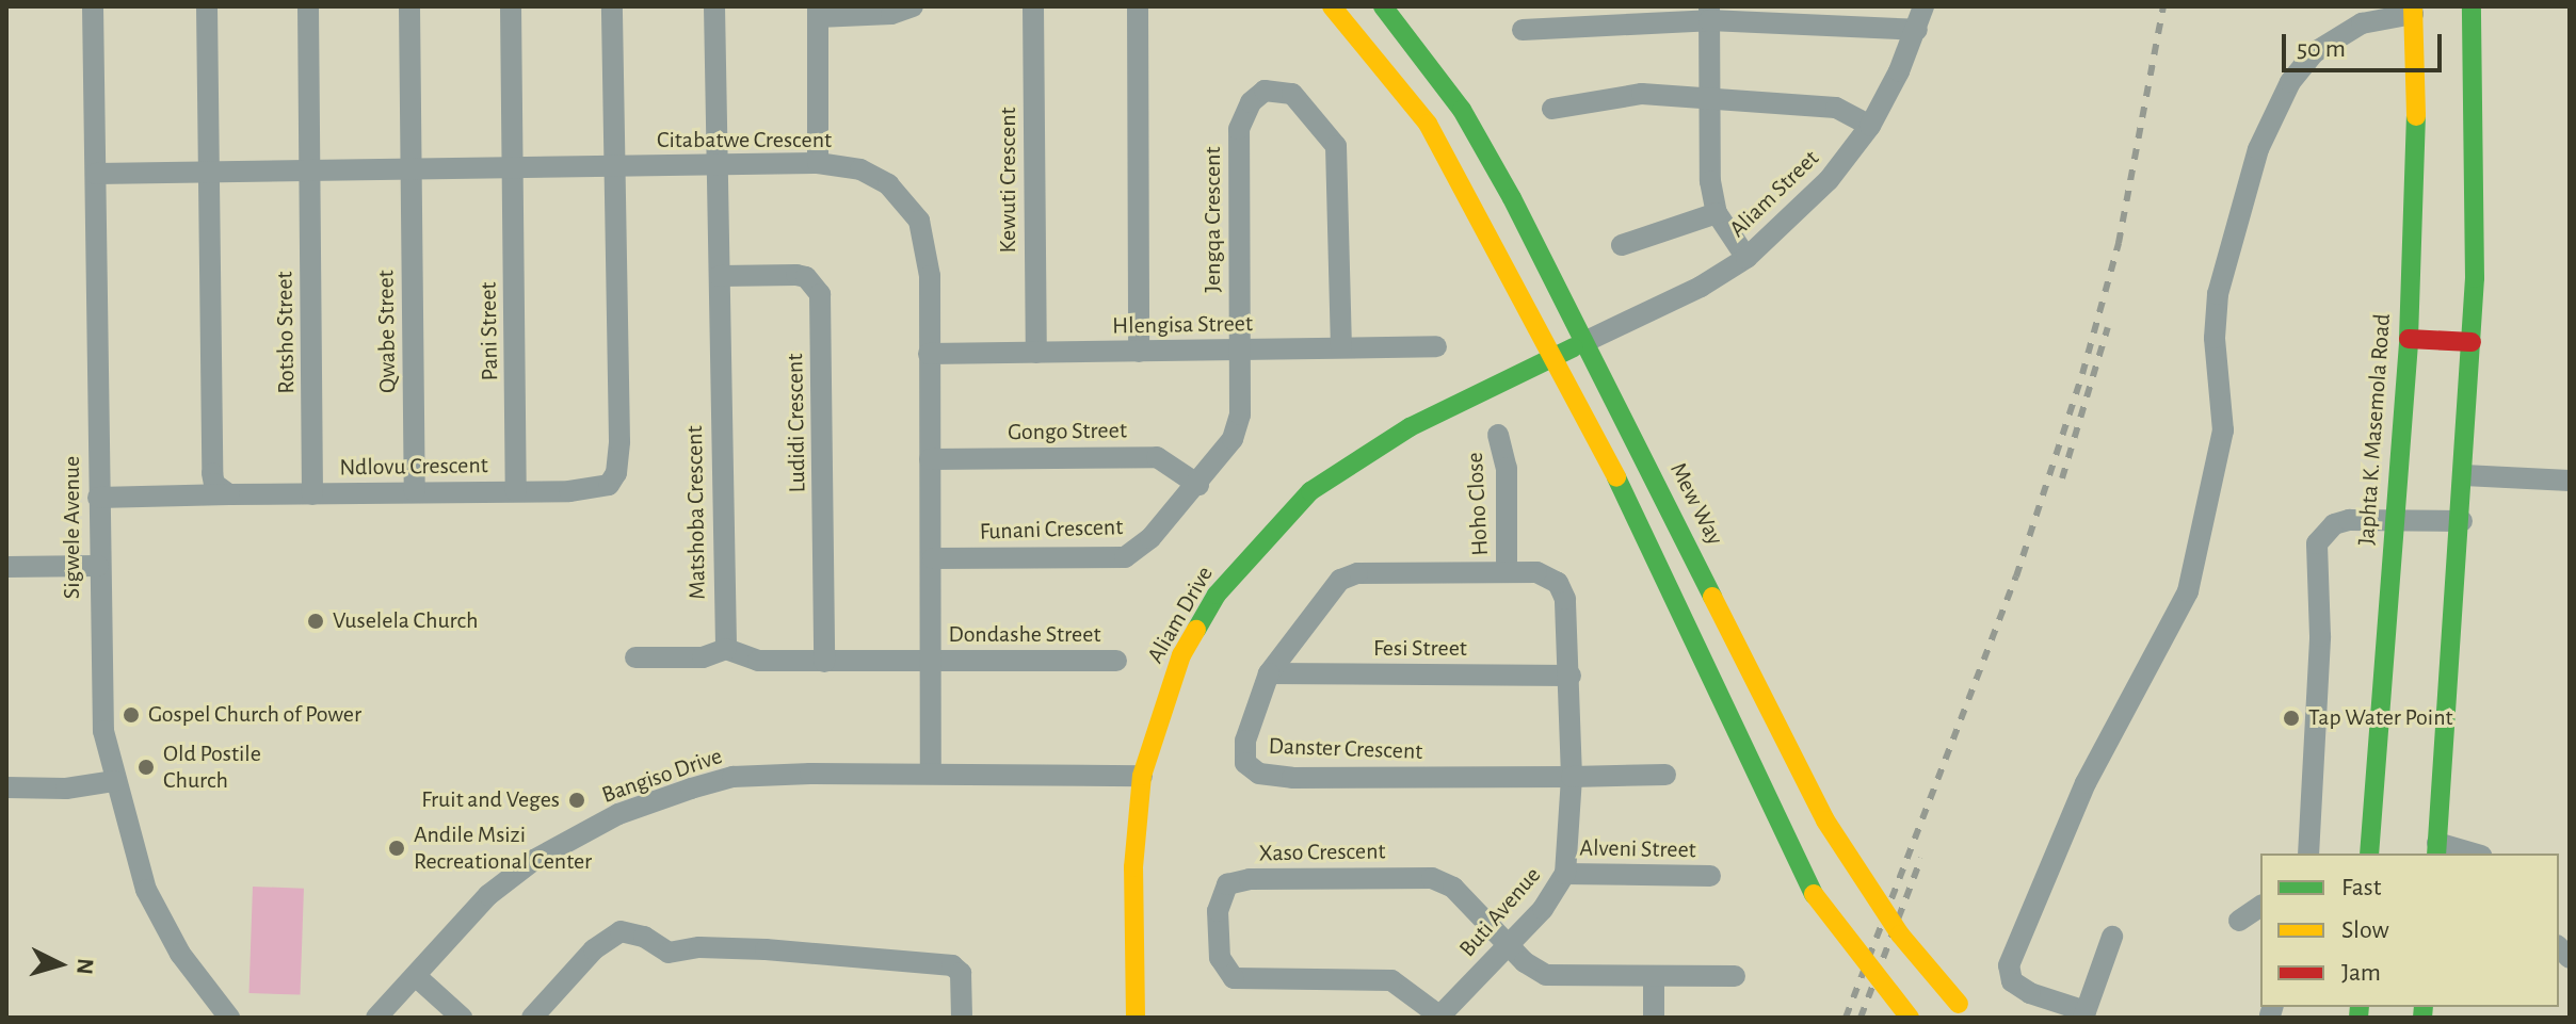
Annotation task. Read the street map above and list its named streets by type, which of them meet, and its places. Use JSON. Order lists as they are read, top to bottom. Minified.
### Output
{"streets":{"main road":["Japhta K. Masemola Road","Mew Way","Aliam Drive"],"street":["Citabatwe Crescent","Kewuti Crescent","Aliam Street","Jengqa Crescent","Hlengisa Street","Qwabe Street","Pani Street","Rotsho Street","Ludidi Crescent","Gongo Street","Ndlovu Crescent","Hoho Close","Matshoba Crescent","Sigwele Avenue","Funani Crescent","Dondashe Street","Fesi Street","Danster Crescent","Bangiso Drive","Alveni Street","Xaso Crescent","Buti Avenue"]},"crossings":[["Citabatwe Crescent","Hlengisa Street"],["Citabatwe Crescent","Qwabe Street"],["Citabatwe Crescent","Pani Street"],["Citabatwe Crescent","Rotsho Street"],["Citabatwe Crescent","Gongo Street"],["Citabatwe Crescent","Ndlovu Crescent"],["Citabatwe Crescent","Matshoba Crescent"],["Citabatwe Crescent","Sigwele Avenue"],["Citabatwe Crescent","Funani Crescent"],["Citabatwe Crescent","Dondashe Street"],["Citabatwe Crescent","Bangiso Drive"],["Kewuti Crescent","Hlengisa Street"],["Aliam Street","Mew Way"],["Aliam Street","Aliam Drive"],["Jengqa Crescent","Hlengisa Street"],["Jengqa Crescent","Funani Crescent"],["Hlengisa Street","Funani Crescent"],["Qwabe Street","Ndlovu Crescent"],["Pani Street","Ndlovu Crescent"],["Rotsho Street","Ndlovu Crescent"],["Ludidi Crescent","Matshoba Crescent"],["Gongo Street","Funani Crescent"],["Ndlovu Crescent","Sigwele Avenue"],["Hoho Close","Danster Crescent"],["Hoho Close","Buti Avenue"],["Mew Way","Aliam Drive"],["Aliam Drive","Bangiso Drive"],["Fesi Street","Danster Crescent"],["Fesi Street","Buti Avenue"],["Danster Crescent","Buti Avenue"],["Alveni Street","Buti Avenue"],["Xaso Crescent","Buti Avenue"]],"places":["Vuselela Church","Gospel Church of Power","Tap Water Point","Old Postile Church","Fruit and Veges","Andile Msizi Recreational Center"],"legend":["Fast","Slow","Jam"],"scale_bar":"50 m","north":"right"}
